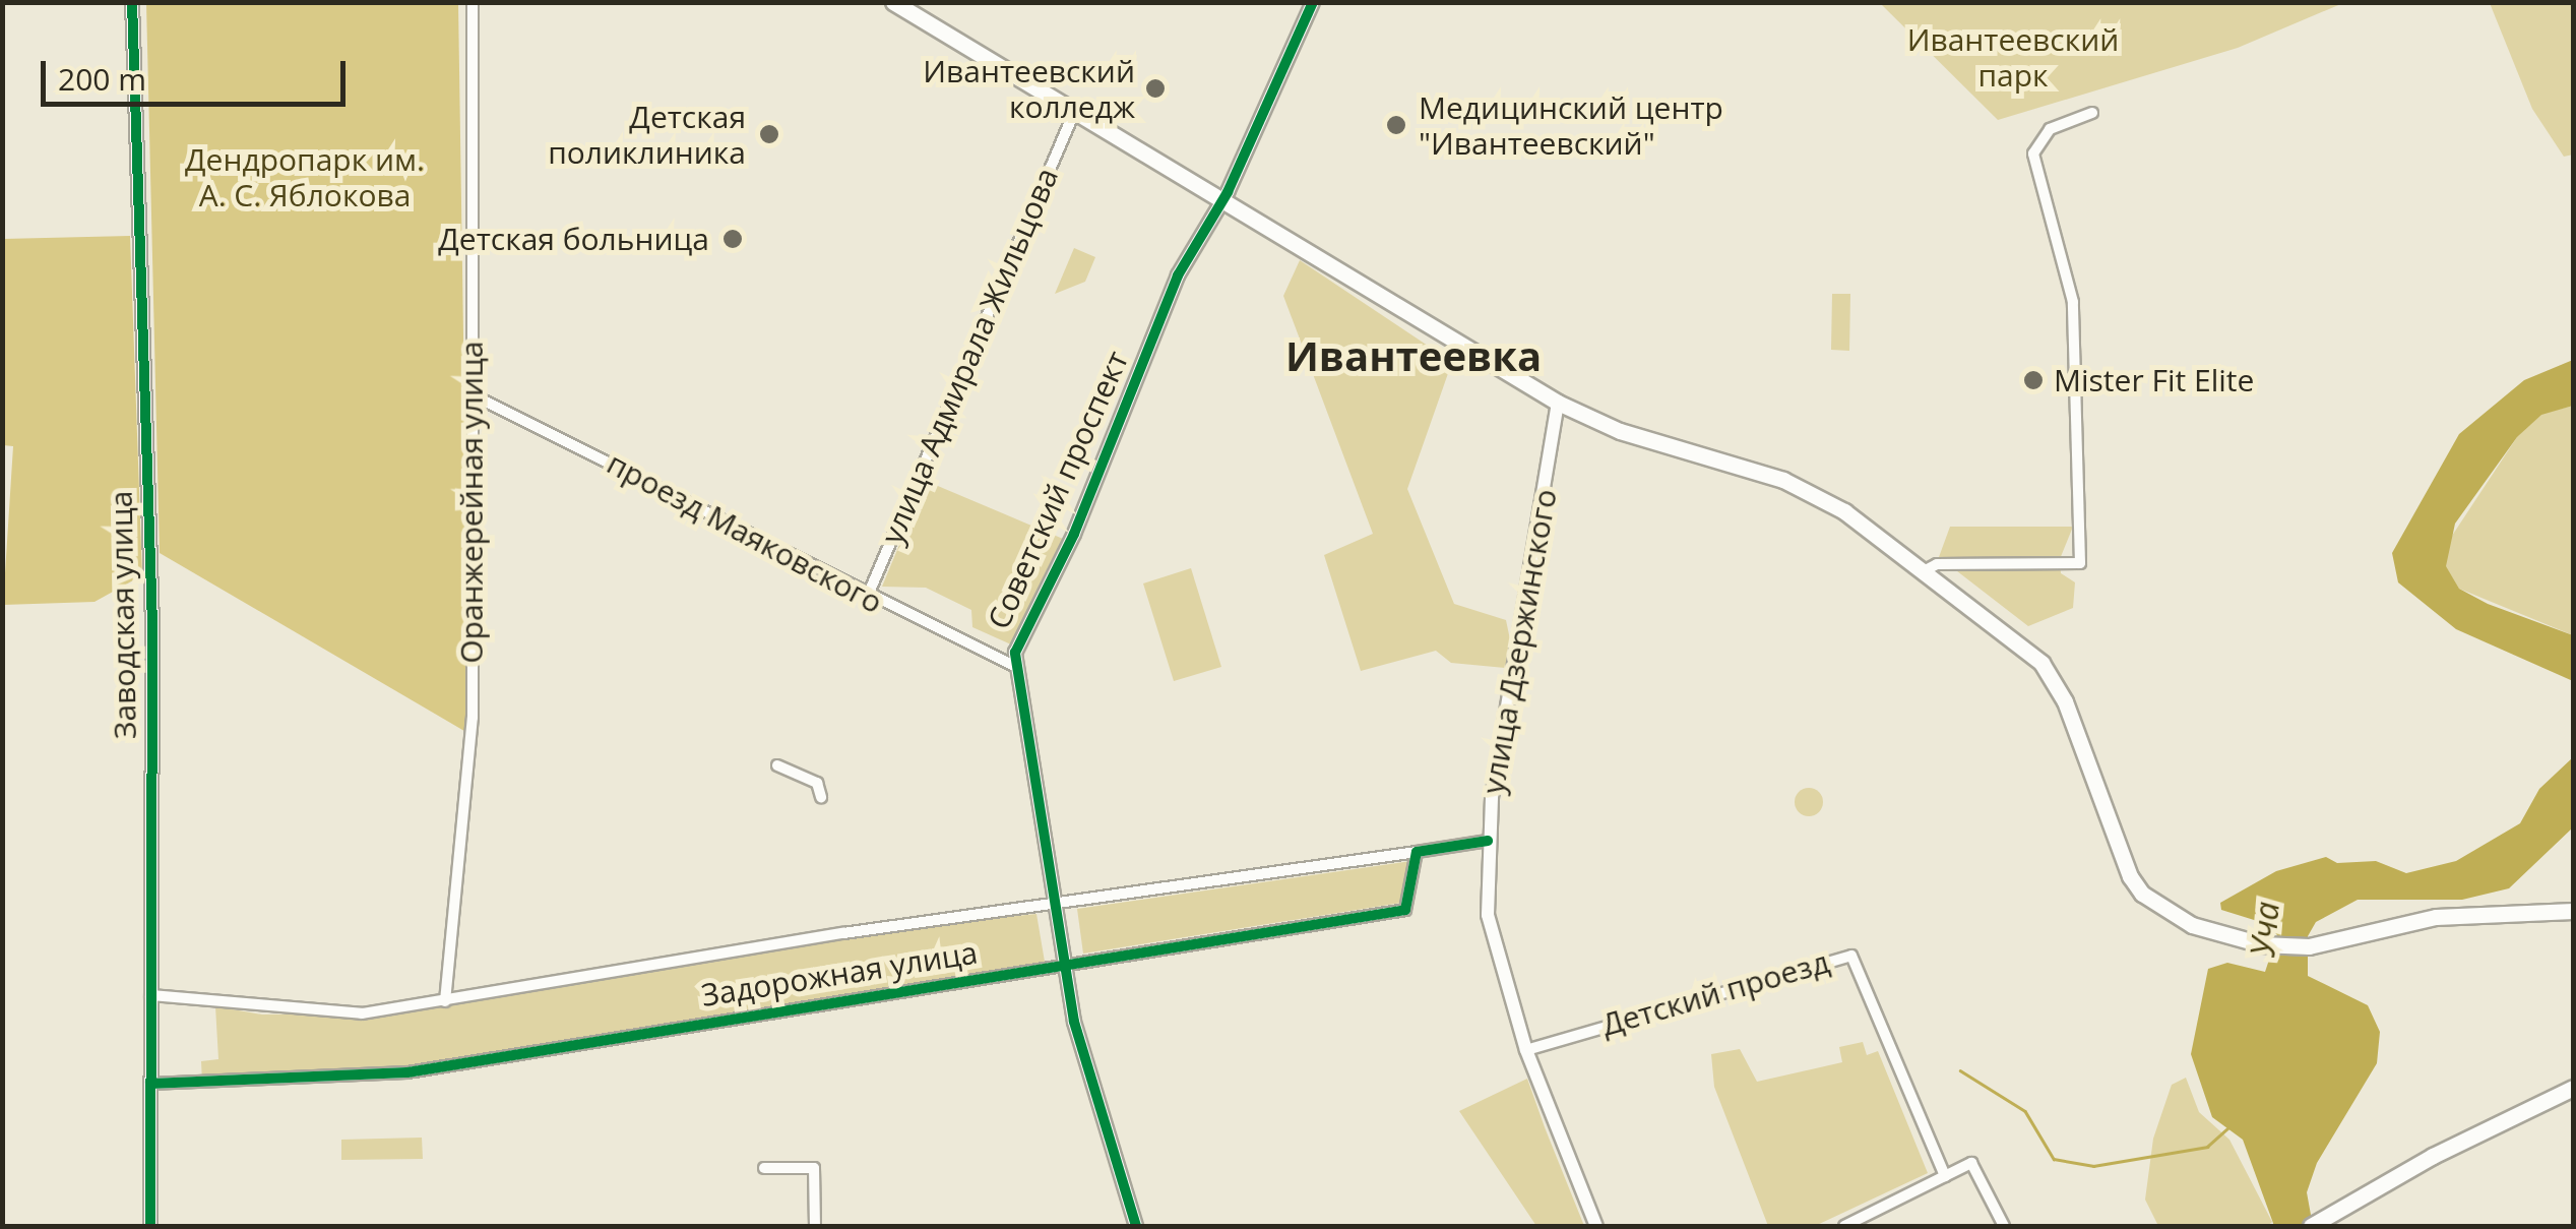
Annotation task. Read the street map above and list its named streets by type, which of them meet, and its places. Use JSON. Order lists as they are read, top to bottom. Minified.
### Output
{"streets":{"street":["улица Адмирала Жильцова","Советский проспект","Оранжерейная улица","проезд Маяковского","Заводская улица","улица Дзержинского","Задорожная улица","Детский проезд"]},"crossings":[["улица Адмирала Жильцова","проезд Маяковского"],["Советский проспект","проезд Маяковского"],["Советский проспект","Задорожная улица"],["Оранжерейная улица","проезд Маяковского"],["Оранжерейная улица","Задорожная улица"],["Заводская улица","Задорожная улица"],["улица Дзержинского","Задорожная улица"],["улица Дзержинского","Детский проезд"]],"districts":["Ивантеевка"],"water":["Уча"],"parks":["Ивантеевский парк","Дендропарк им. А. С. Яблокова"],"places":["Ивантеевский колледж","Медицинский центр \"Ивантеевский\"","Детская поликлиника","Детская больница","Mister Fit Elite"],"scale_bar":"200 m"}
